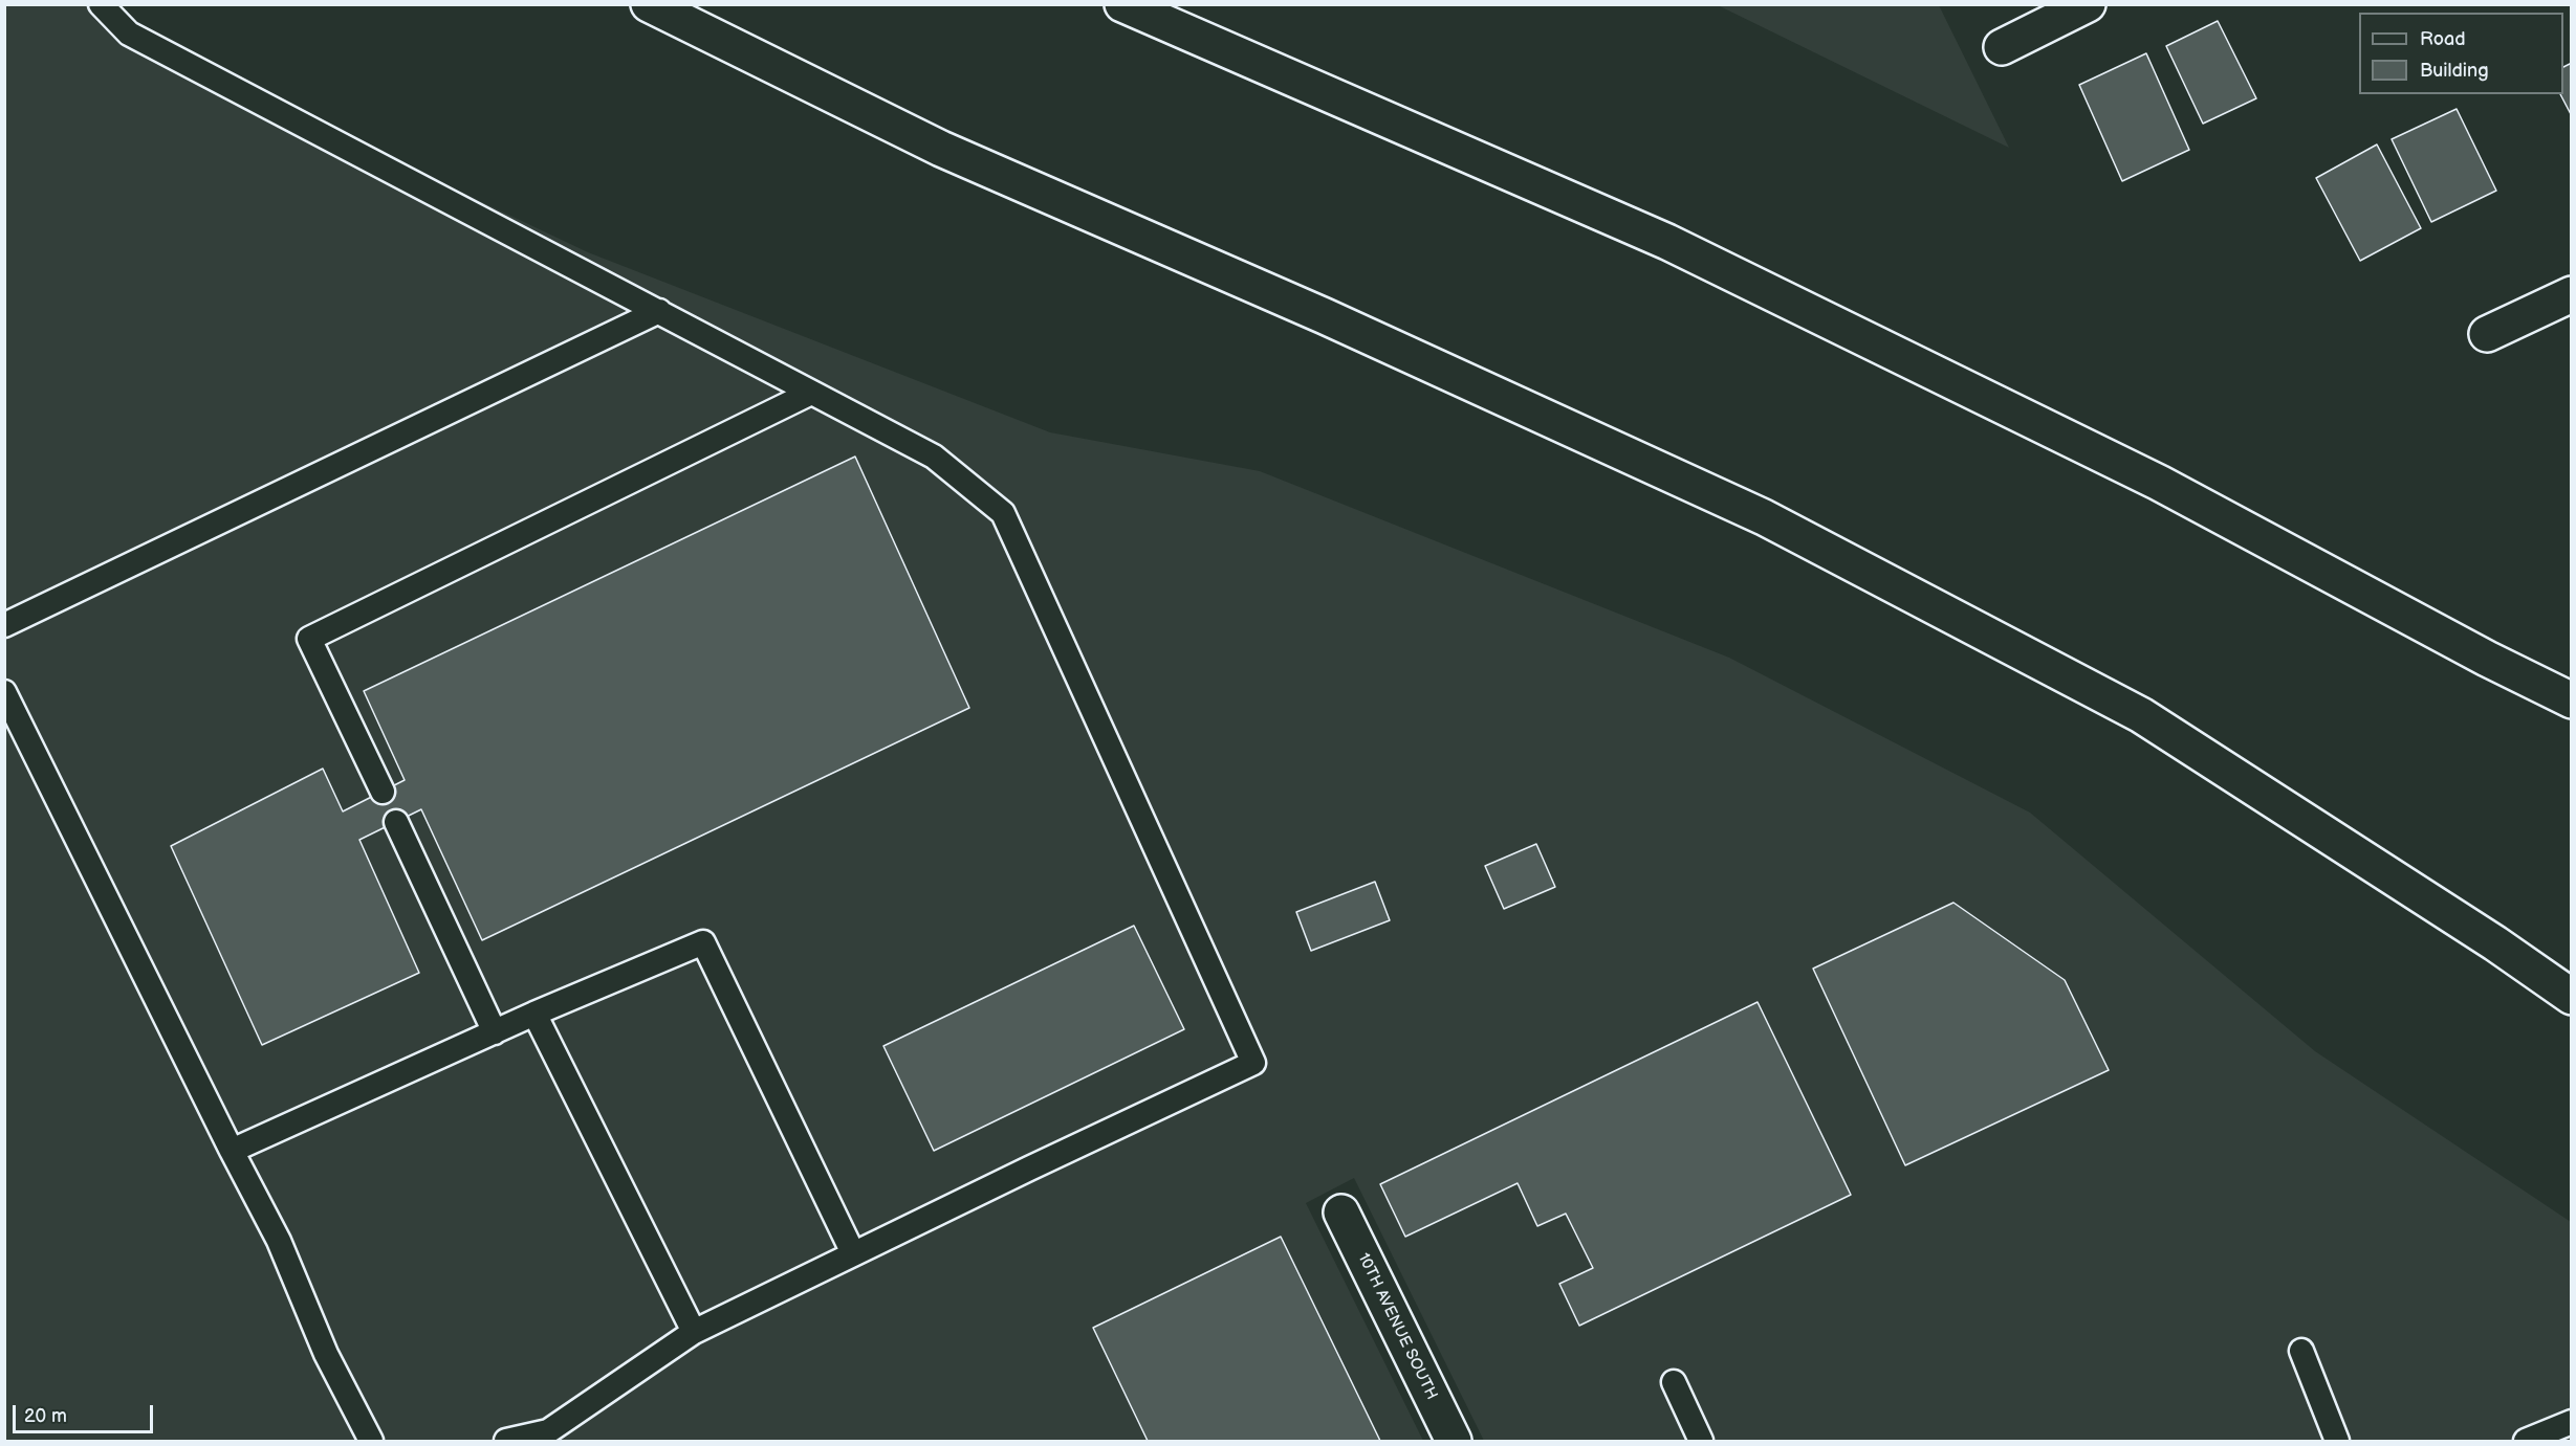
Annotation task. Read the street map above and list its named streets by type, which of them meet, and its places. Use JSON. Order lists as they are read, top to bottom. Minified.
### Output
{"streets":{"main road":["10TH AVENUE SOUTH"]},"legend":["Road","Building"],"scale_bar":"20 m"}
